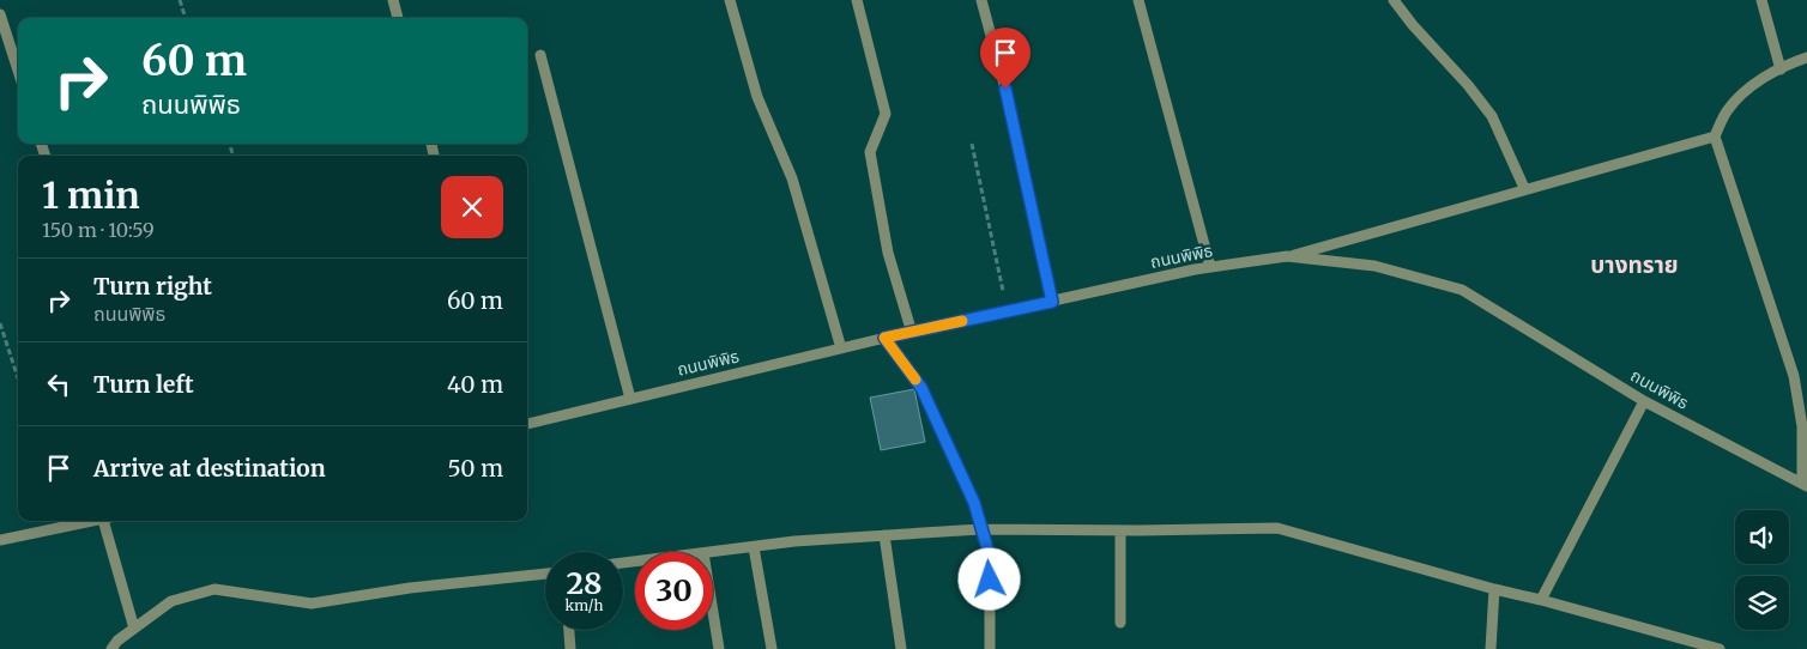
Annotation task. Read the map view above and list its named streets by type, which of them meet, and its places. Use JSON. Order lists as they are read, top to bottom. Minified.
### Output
{"streets":{"street":["ถนนพิพิธ"]},"districts":["บางทราย"],"page":{"turn":["60 m","ถนนพิพิธ"],"heading":["1 min","150 m · 10:59"],"list":[{"name":"Turn right","note":"ถนนพิพิธ","value":"60 m"},{"name":"Turn left","value":"40 m"},{"name":"Arrive at destination","value":"50 m"}],"speed":"28 km/h","limit":"30"}}
